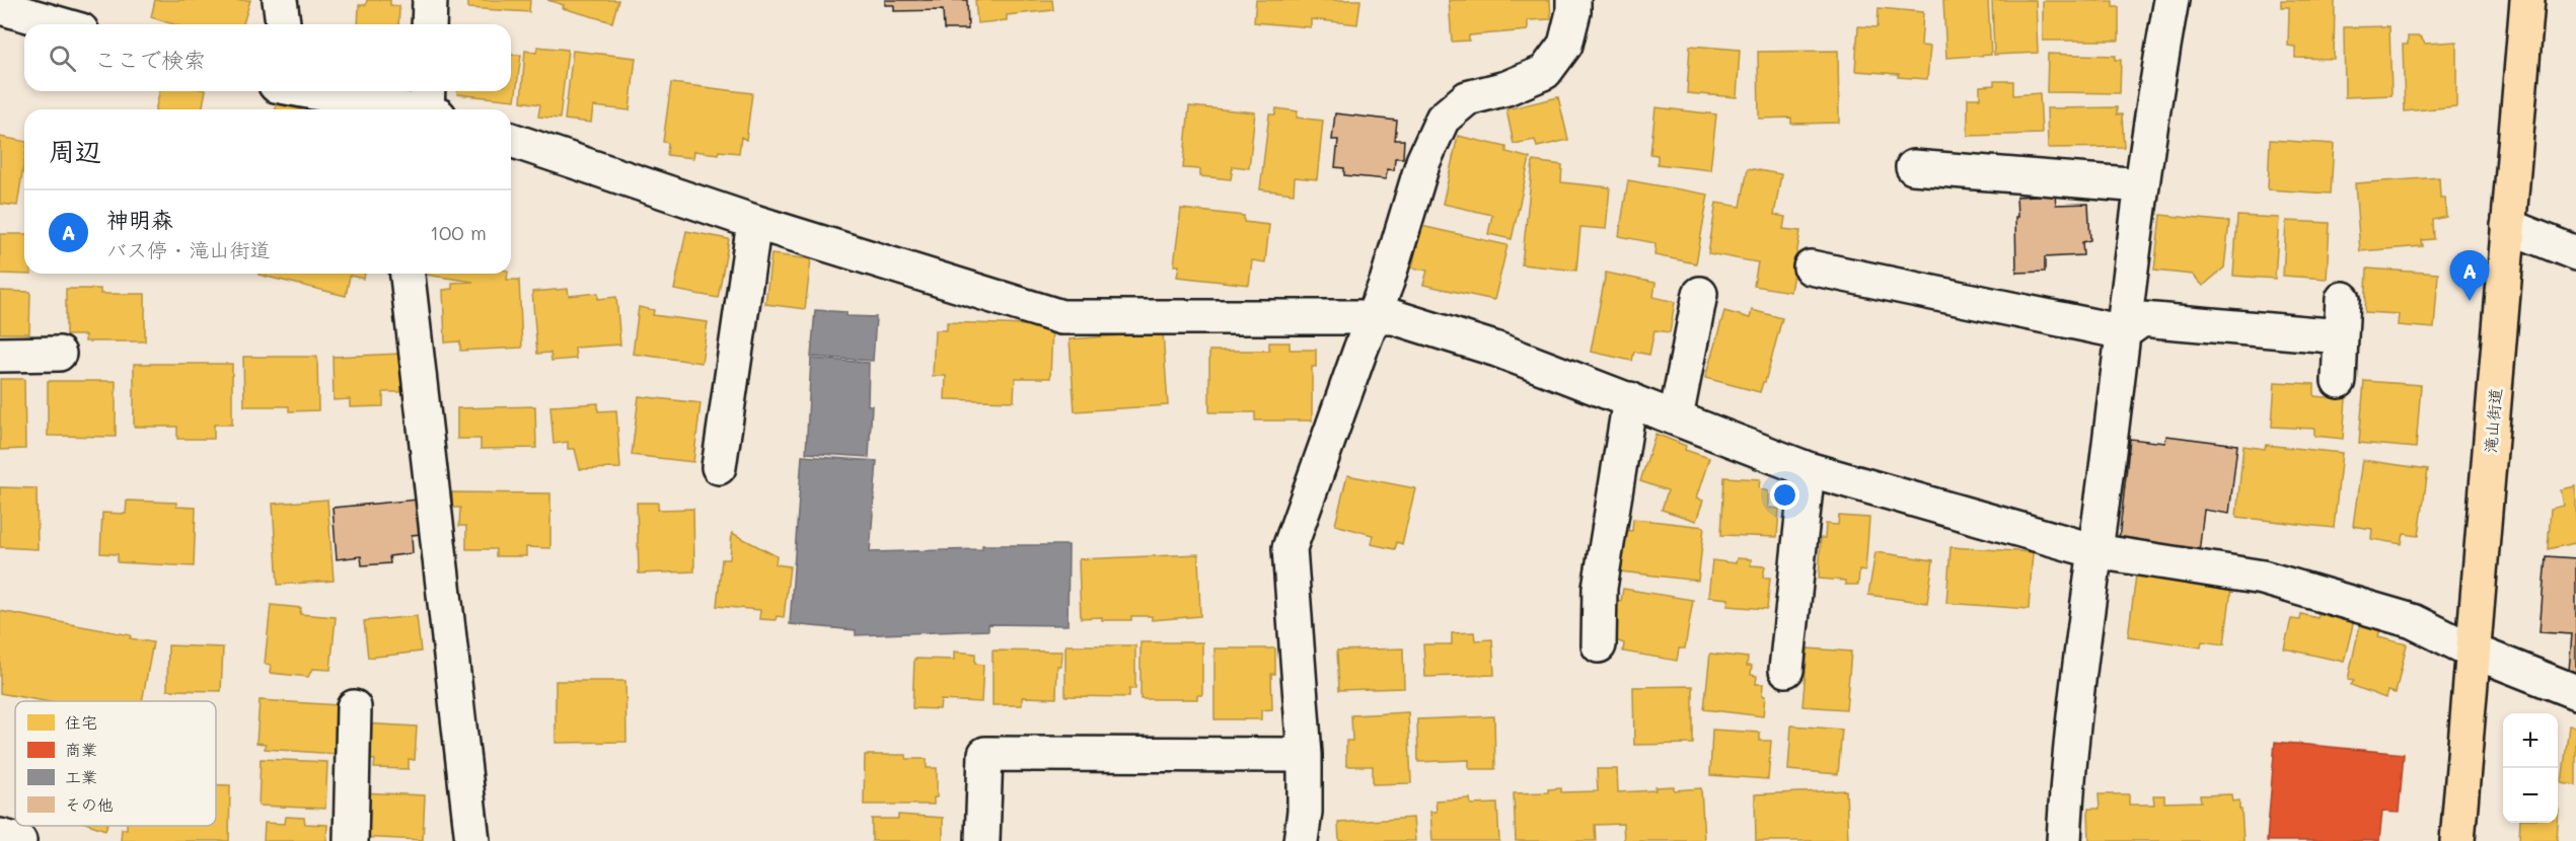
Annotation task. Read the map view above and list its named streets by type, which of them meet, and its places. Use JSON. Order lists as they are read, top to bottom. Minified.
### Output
{"streets":{"highway":["滝山街道"]},"legend":["住宅","商業","工業","その他"],"page":{"search":"ここで検索","heading":"周辺","list":[{"mark":"A","name":"神明森","note":"バス停 · 滝山街道","value":"100 m"}],"pins":"A","map_buttons":["+","−"]}}
